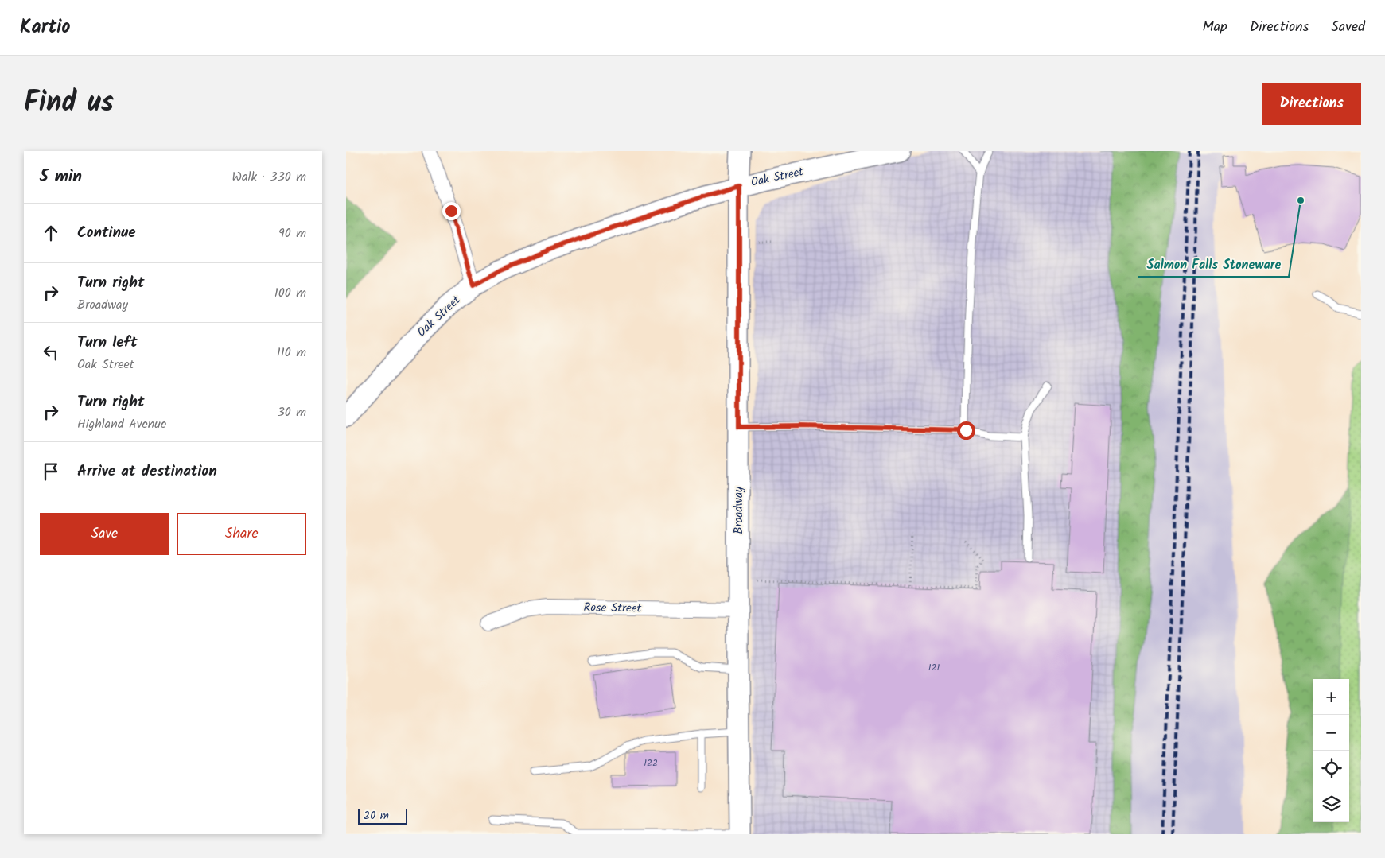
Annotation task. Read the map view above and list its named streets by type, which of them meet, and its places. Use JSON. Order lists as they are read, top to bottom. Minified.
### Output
{"streets":{"street":["Oak Street","Broadway","Rose Street"]},"crossings":[["Oak Street","Broadway"],["Broadway","Rose Street"]],"places":["Salmon Falls Stoneware"],"house_numbers":["121","122"],"scale_bar":"20 m","page":{"header":"Kartio","nav":["Map","Directions","Saved"],"title":"Find us","buttons":["Directions",["Save","Share"]],"heading":["5 min","Walk · 330 m"],"list":[["Continue","90 m"],["Turn right","Broadway","100 m"],["Turn left","Oak Street","110 m"],["Turn right","Highland Avenue","30 m"],"Arrive at destination"],"map_buttons":["+","−"],"scale":"20 m"}}
